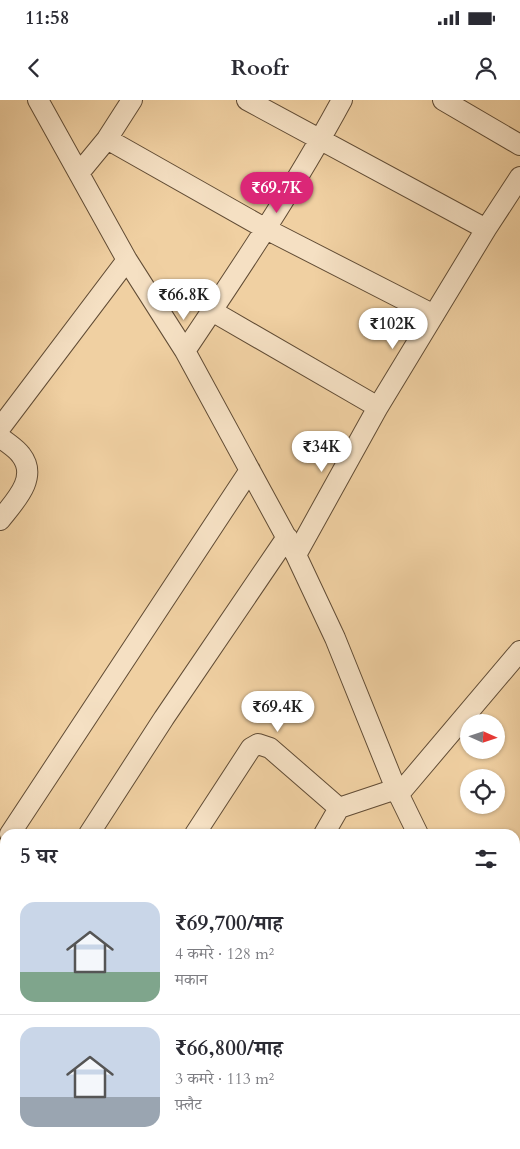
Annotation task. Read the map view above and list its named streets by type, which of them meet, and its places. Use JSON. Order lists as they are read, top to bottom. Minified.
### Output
{"north":"right","page":{"status":"11:58","header":"Roofr","price":["₹69.7K","₹66.8K","₹102K","₹34K","₹69.4K"],"heading":"5 घर","list":[{"name":"₹69,700/माह","note":"4 कमरे · 128 m² · मकान"},{"name":"₹66,800/माह","note":"3 कमरे · 113 m² · फ़्लैट"}]}}
